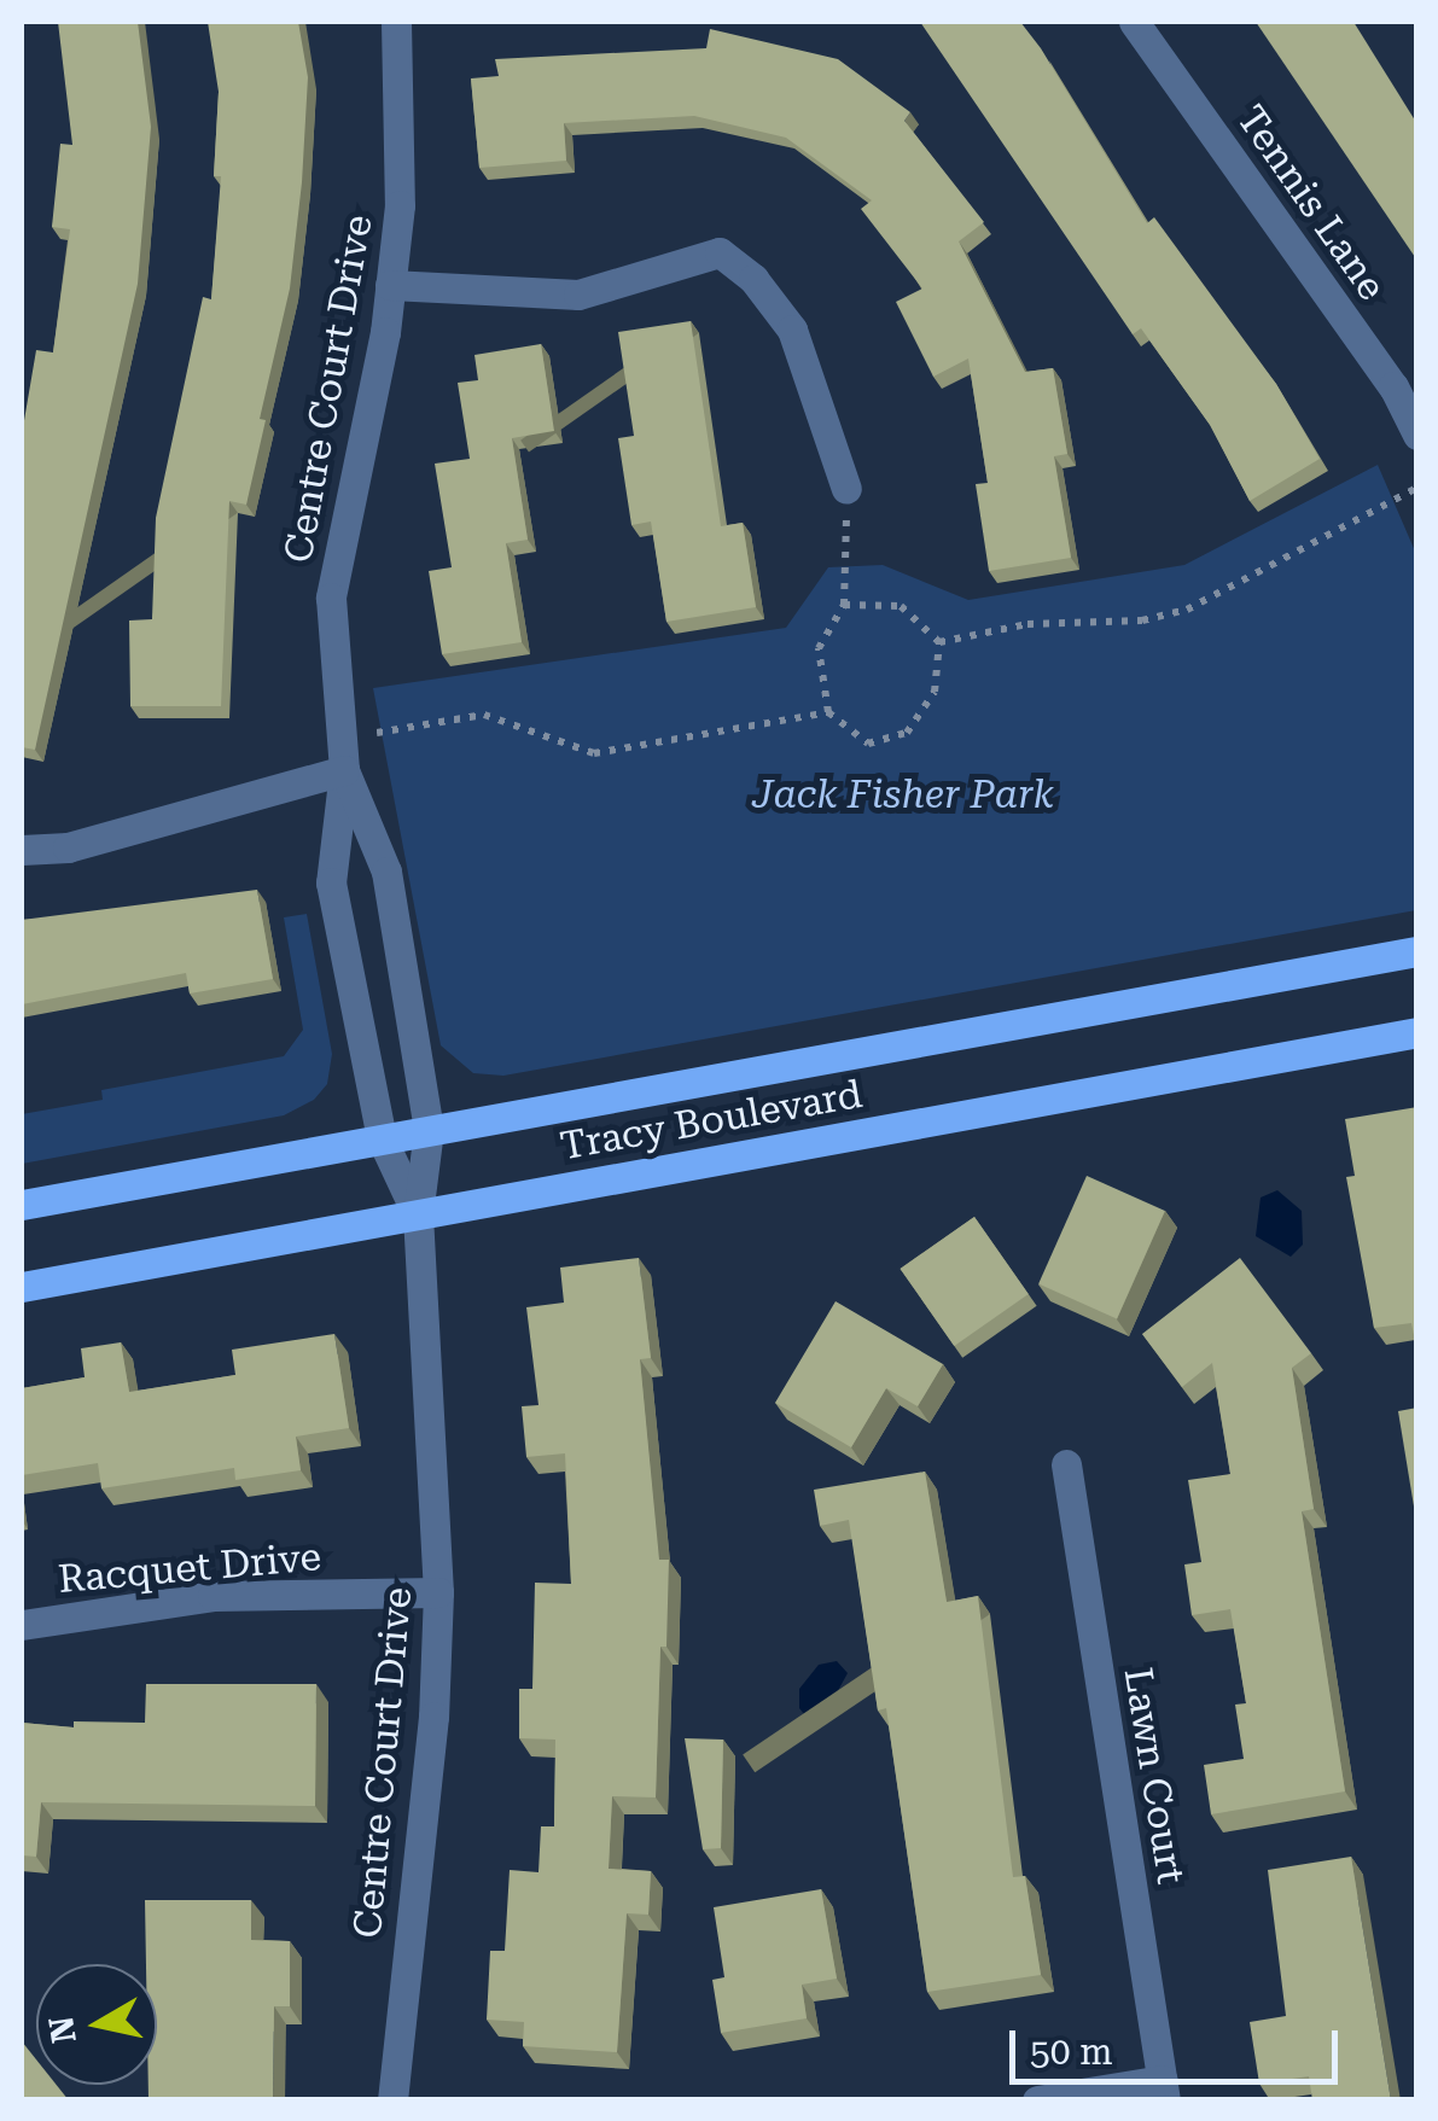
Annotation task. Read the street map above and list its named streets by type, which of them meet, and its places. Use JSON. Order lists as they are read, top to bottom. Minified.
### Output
{"streets":{"main road":["Tracy Boulevard"],"street":["Tennis Lane","Centre Court Drive","Racquet Drive","Lawn Court"]},"crossings":[["Centre Court Drive","Tracy Boulevard"],["Centre Court Drive","Racquet Drive"]],"parks":["Jack Fisher Park"],"scale_bar":"50 m","north":"left"}
